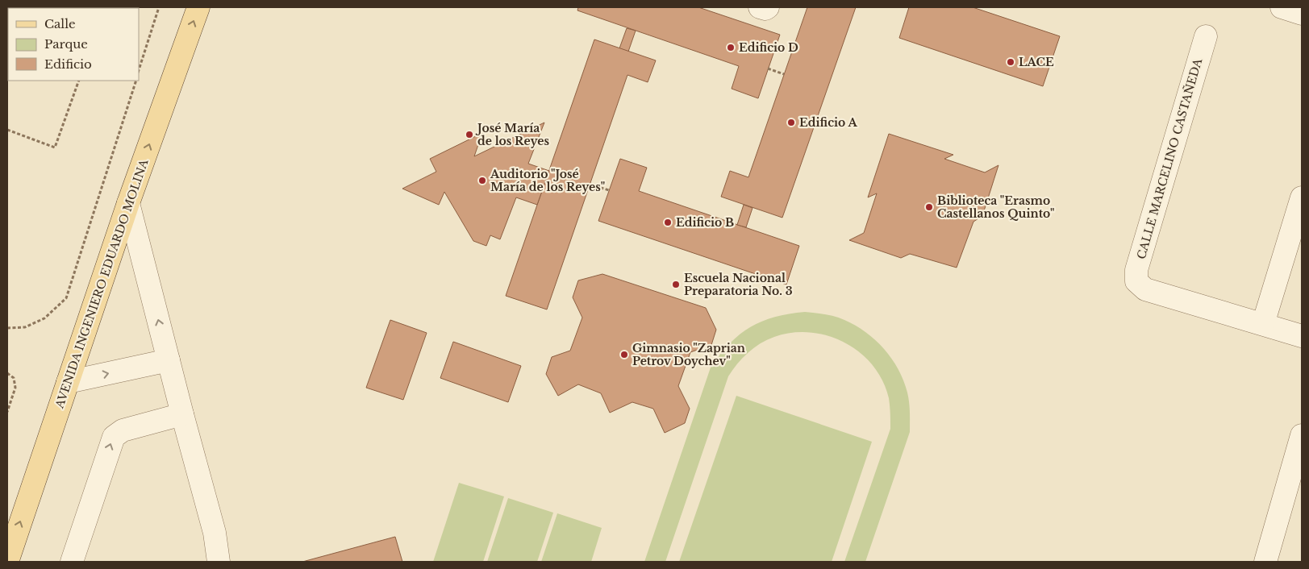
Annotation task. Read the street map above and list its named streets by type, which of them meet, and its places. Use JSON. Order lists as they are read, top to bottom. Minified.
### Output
{"streets":{"main road":["AVENIDA INGENIERO EDUARDO MOLINA"],"street":["CALLE MARCELINO CASTAÑEDA"]},"one_way":["AVENIDA INGENIERO EDUARDO MOLINA"],"places":["Edificio D","LACE","Edificio A","José María de los Reyes","Auditorio \"José María de los Reyes\"","Biblioteca \"Erasmo Castellanos Quinto\"","Edificio B","Escuela Nacional Preparatoria No. 3","Gimnasio \"Zaprian Petrov Doychev\""],"legend":["Calle","Parque","Edificio"]}
